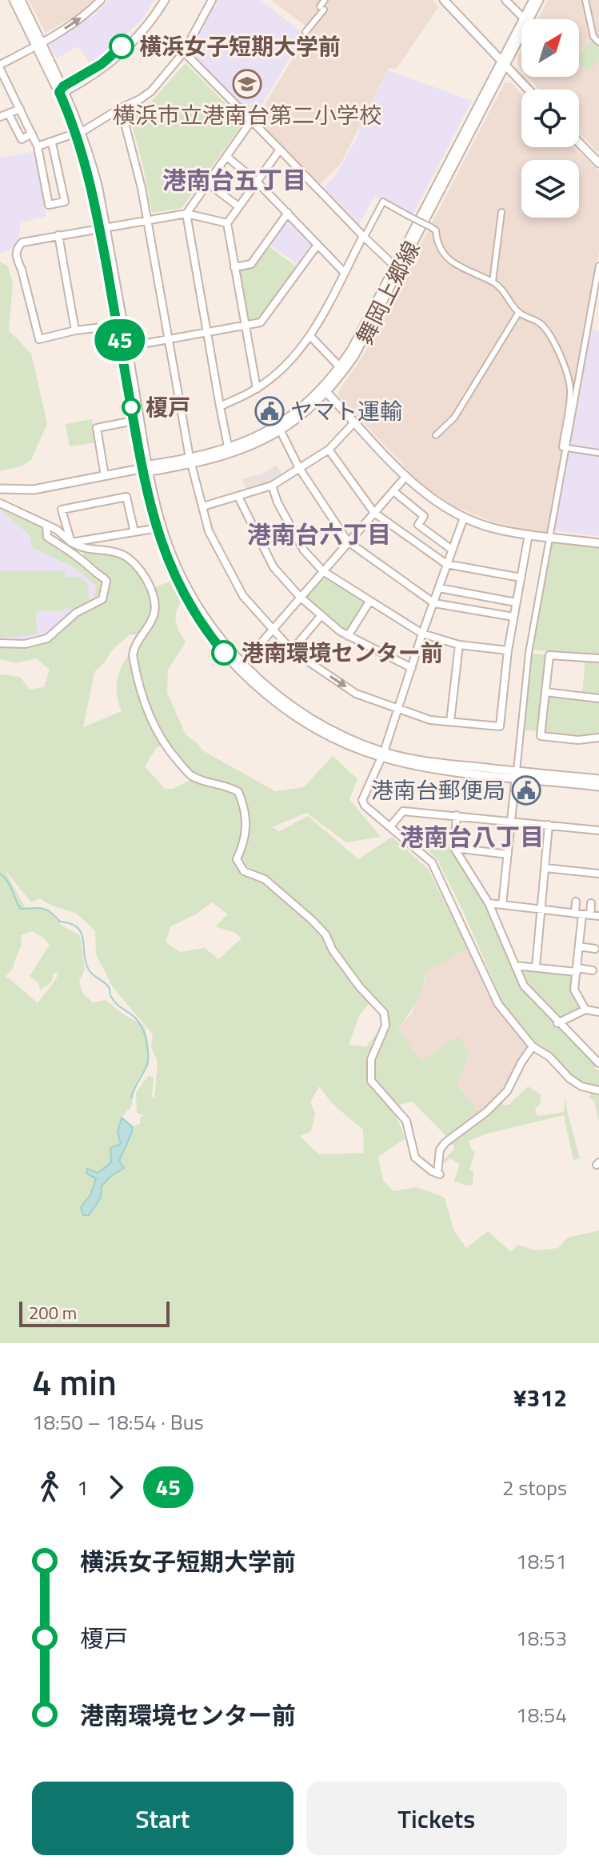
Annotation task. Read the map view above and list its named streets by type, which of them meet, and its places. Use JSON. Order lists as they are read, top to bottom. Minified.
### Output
{"streets":{"street":["舞岡上郷線"]},"districts":["港南台五丁目","港南台六丁目","港南台八丁目"],"places":{"other":["横浜女子短期大学前","榎戸","港南環境センター前"],"school or university":["横浜市立港南台第二小学校"],"public building":["ヤマト運輸","港南台郵便局"]},"lines":["bus line 45"],"scale_bar":"200 m","north":"top right","page":{"on_map":"45","scale":"200 m","heading":["4 min","18:50 – 18:54 · Bus","¥312"],"legs":["1","45","2 stops"],"list":[{"name":"横浜女子短期大学前","value":"18:51"},{"name":"榎戸","value":"18:53"},{"name":"港南環境センター前","value":"18:54"}],"buttons":["Start","Tickets"]}}
